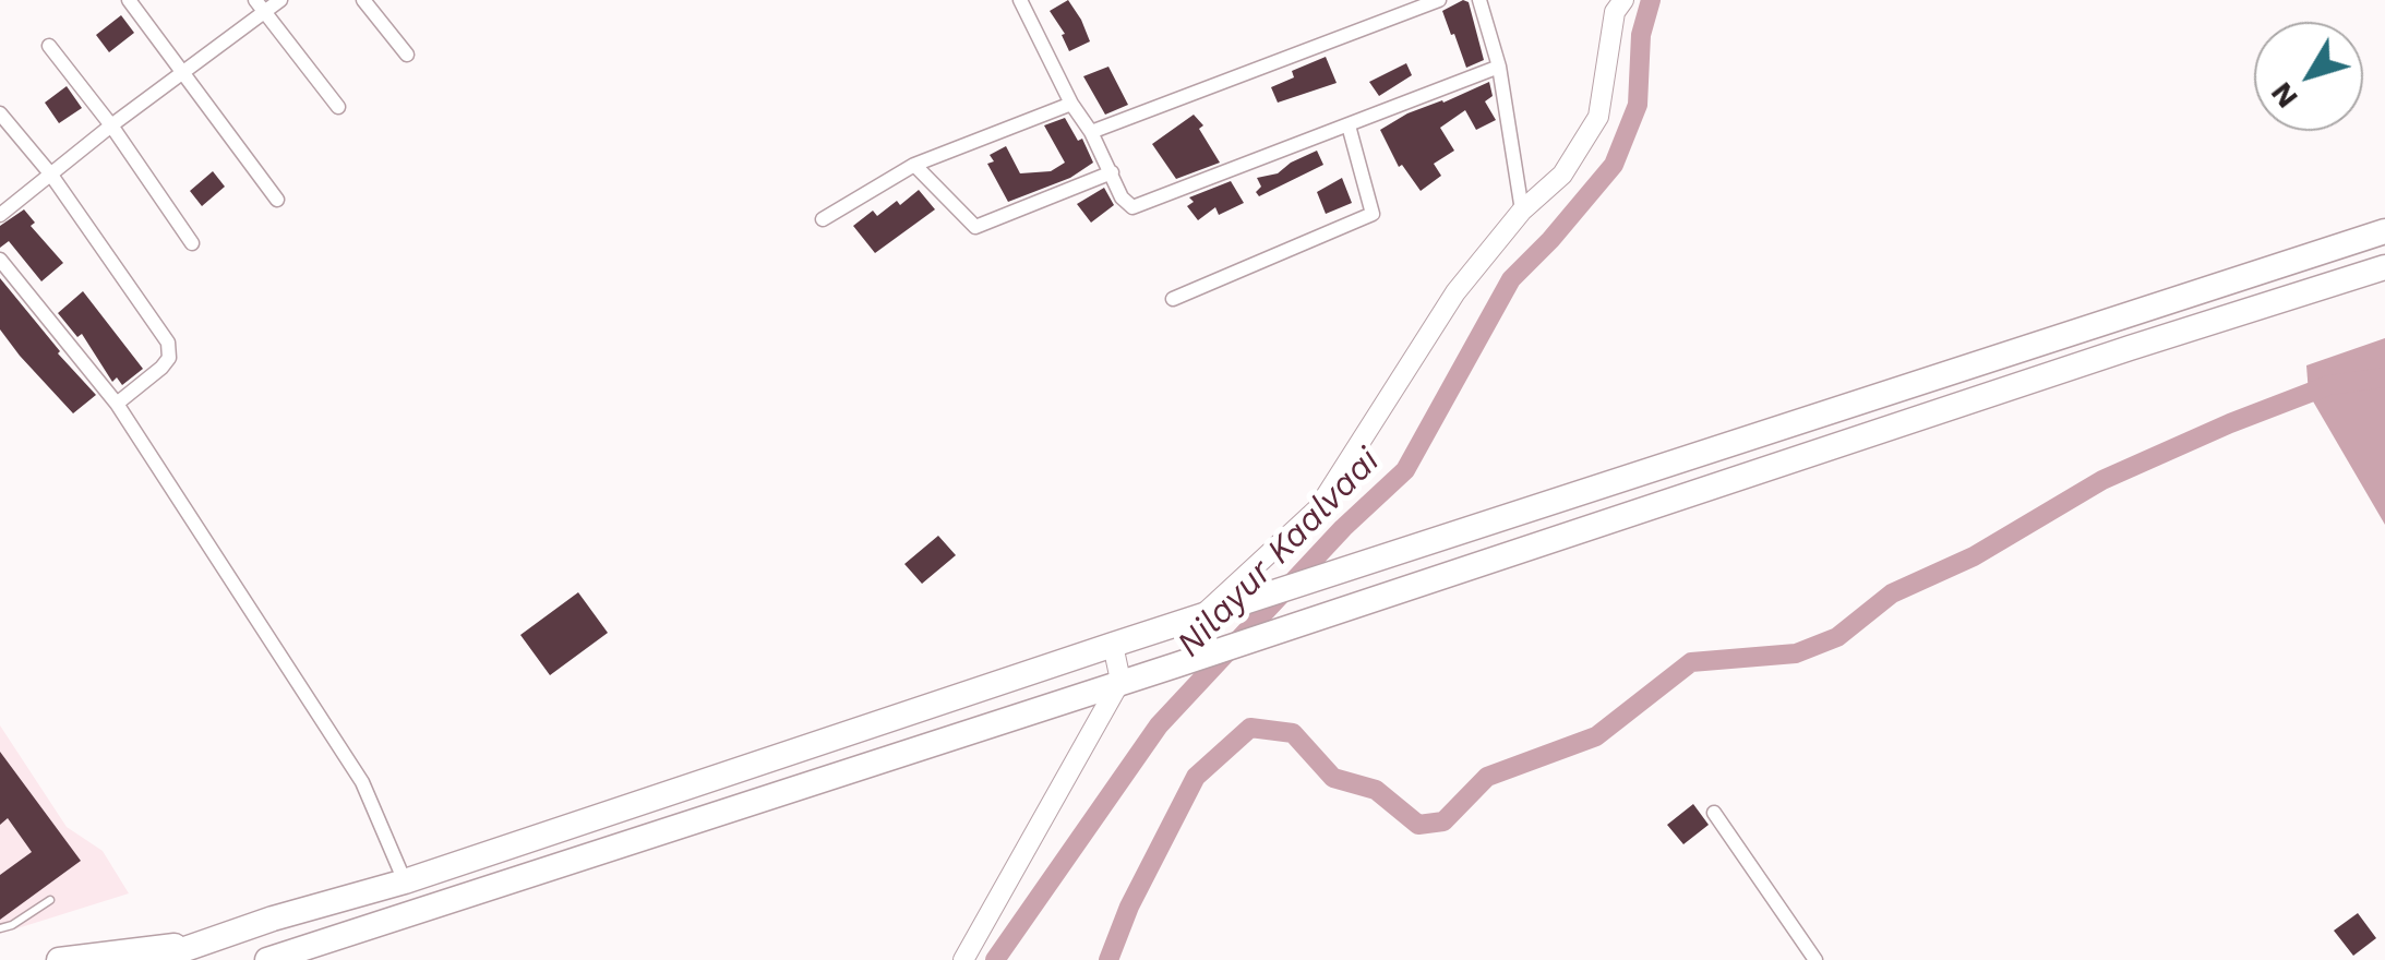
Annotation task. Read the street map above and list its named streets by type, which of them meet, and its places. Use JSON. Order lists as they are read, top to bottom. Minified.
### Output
{"water":["Nilayur Kaalvaai"],"north":"bottom left"}
